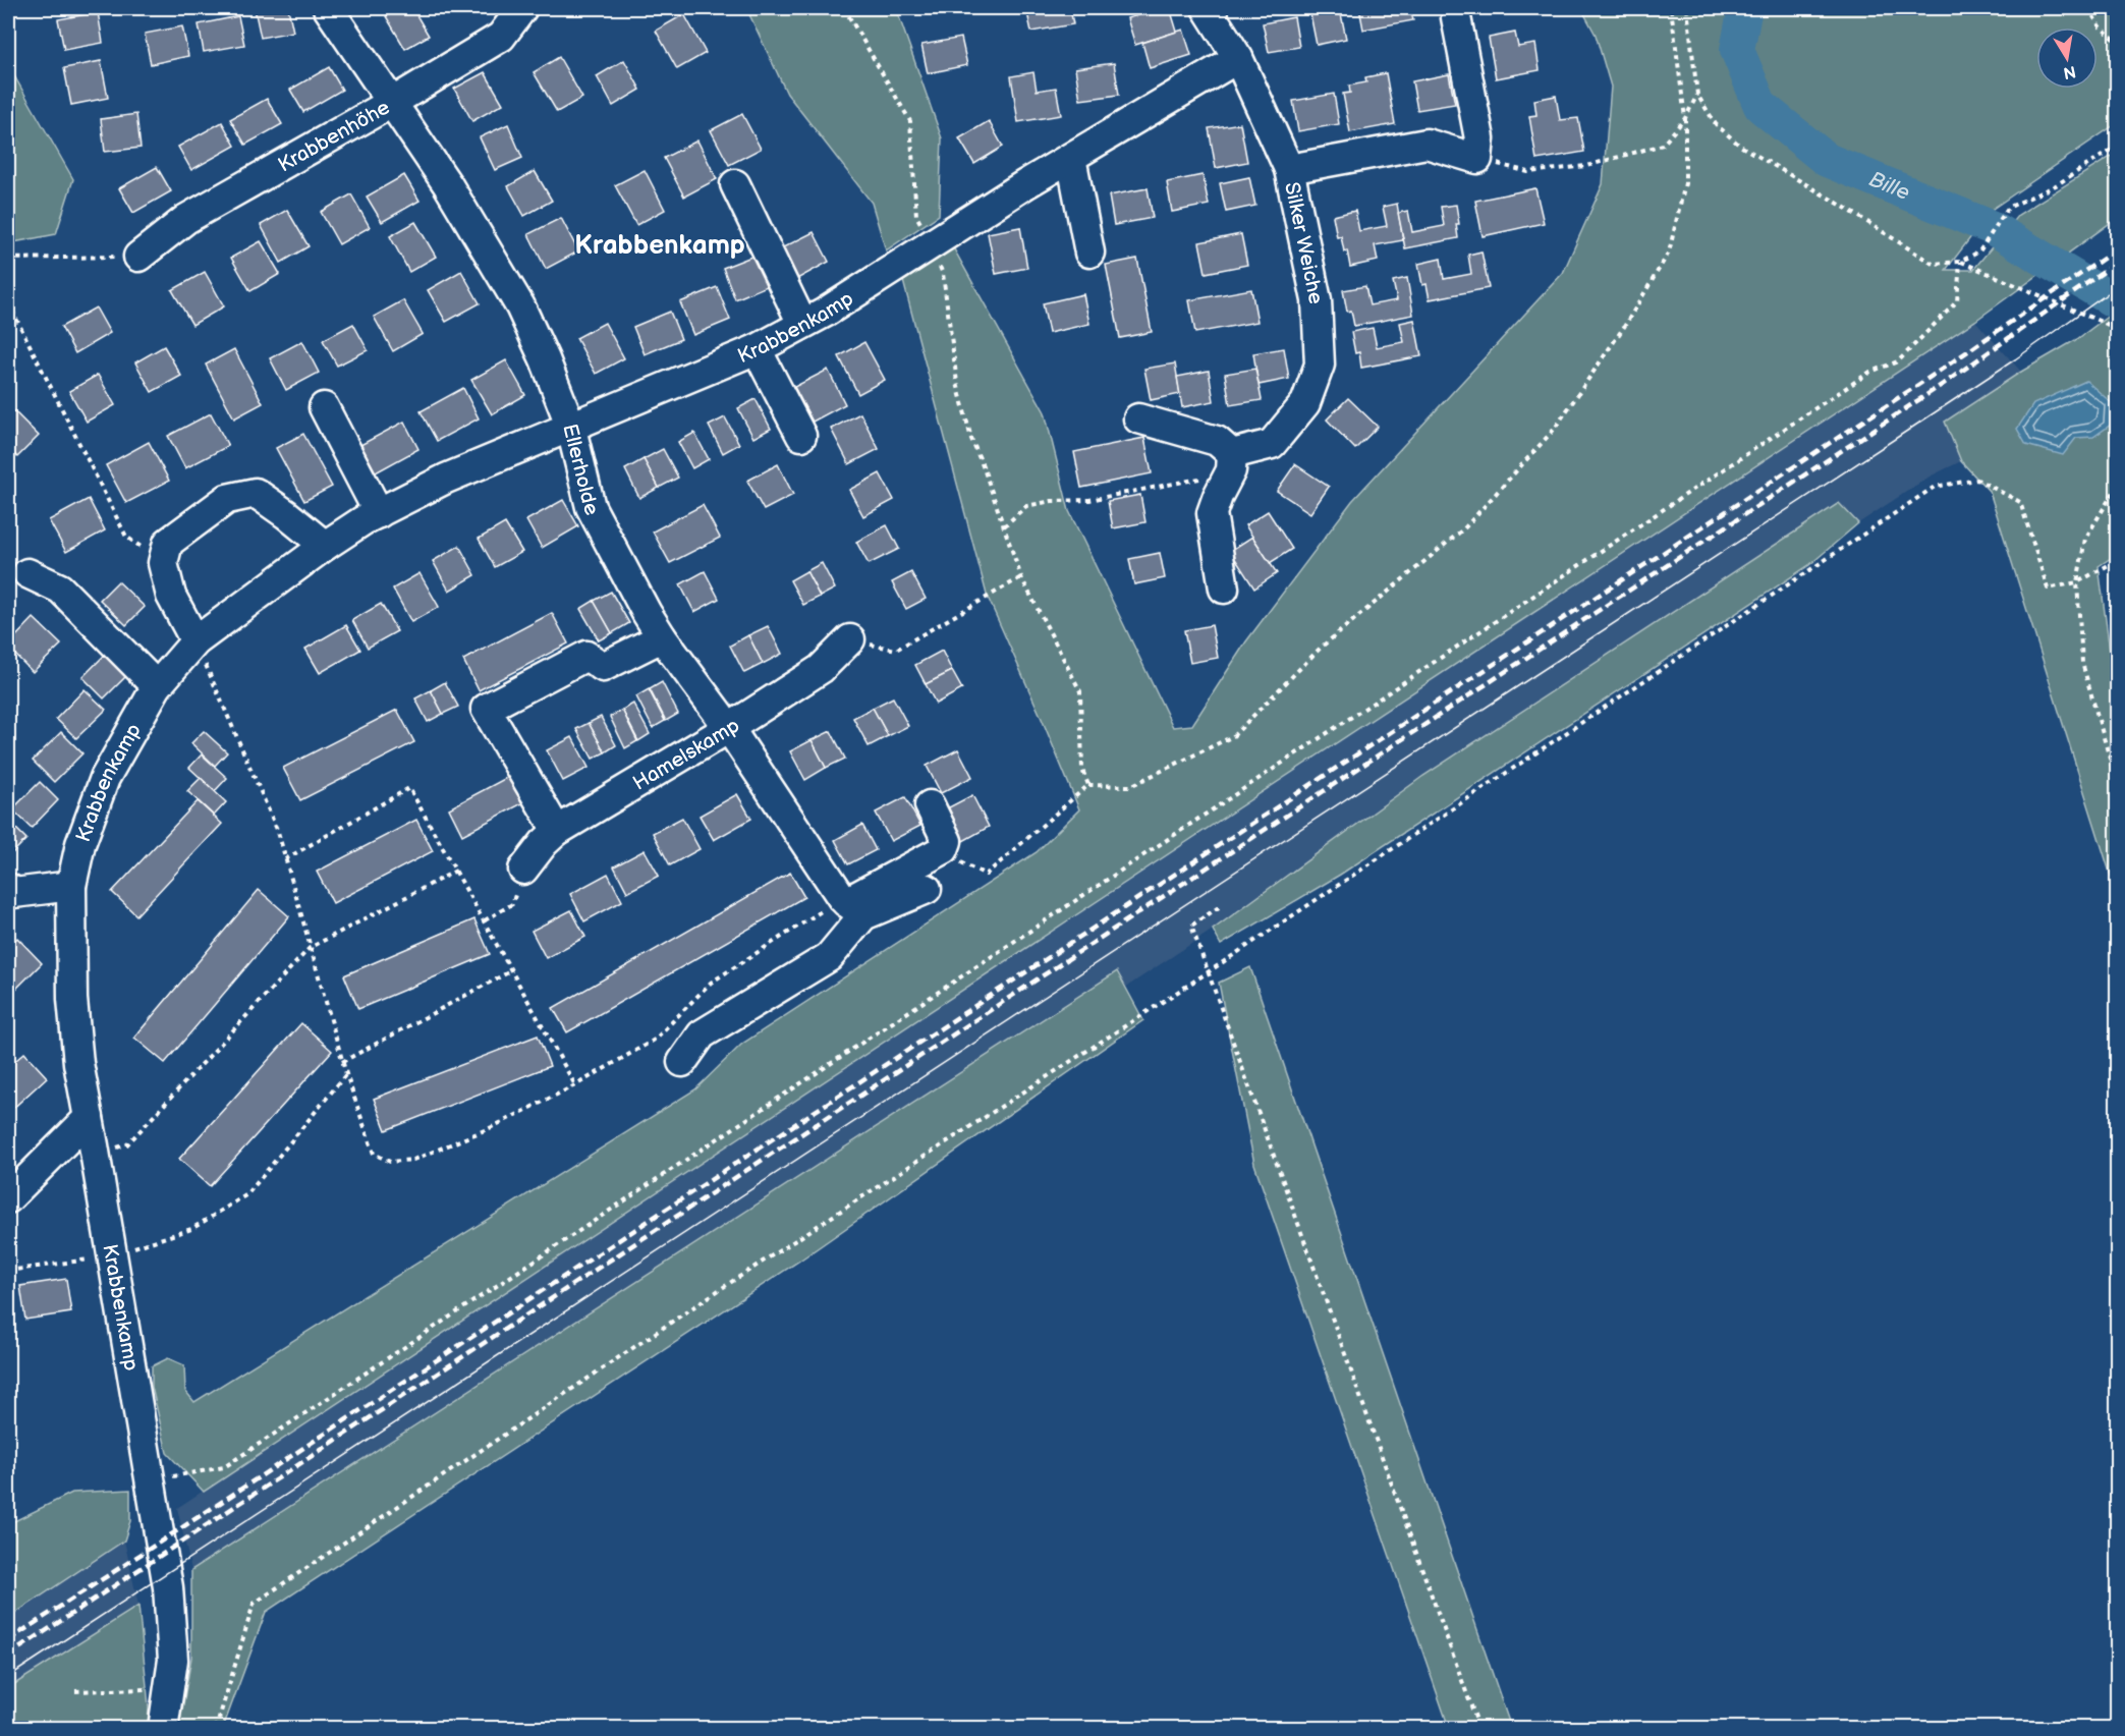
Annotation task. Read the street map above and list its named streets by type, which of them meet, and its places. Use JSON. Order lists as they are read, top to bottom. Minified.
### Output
{"streets":{"street":["Krabbenhöhe","Silker Weiche","Krabbenkamp","Ellerholde","Hamelskamp"]},"crossings":[["Krabbenhöhe","Ellerholde"],["Silker Weiche","Krabbenkamp"],["Krabbenkamp","Ellerholde"],["Ellerholde","Hamelskamp"]],"districts":["Krabbenkamp"],"water":["Bille"],"north":"bottom"}
